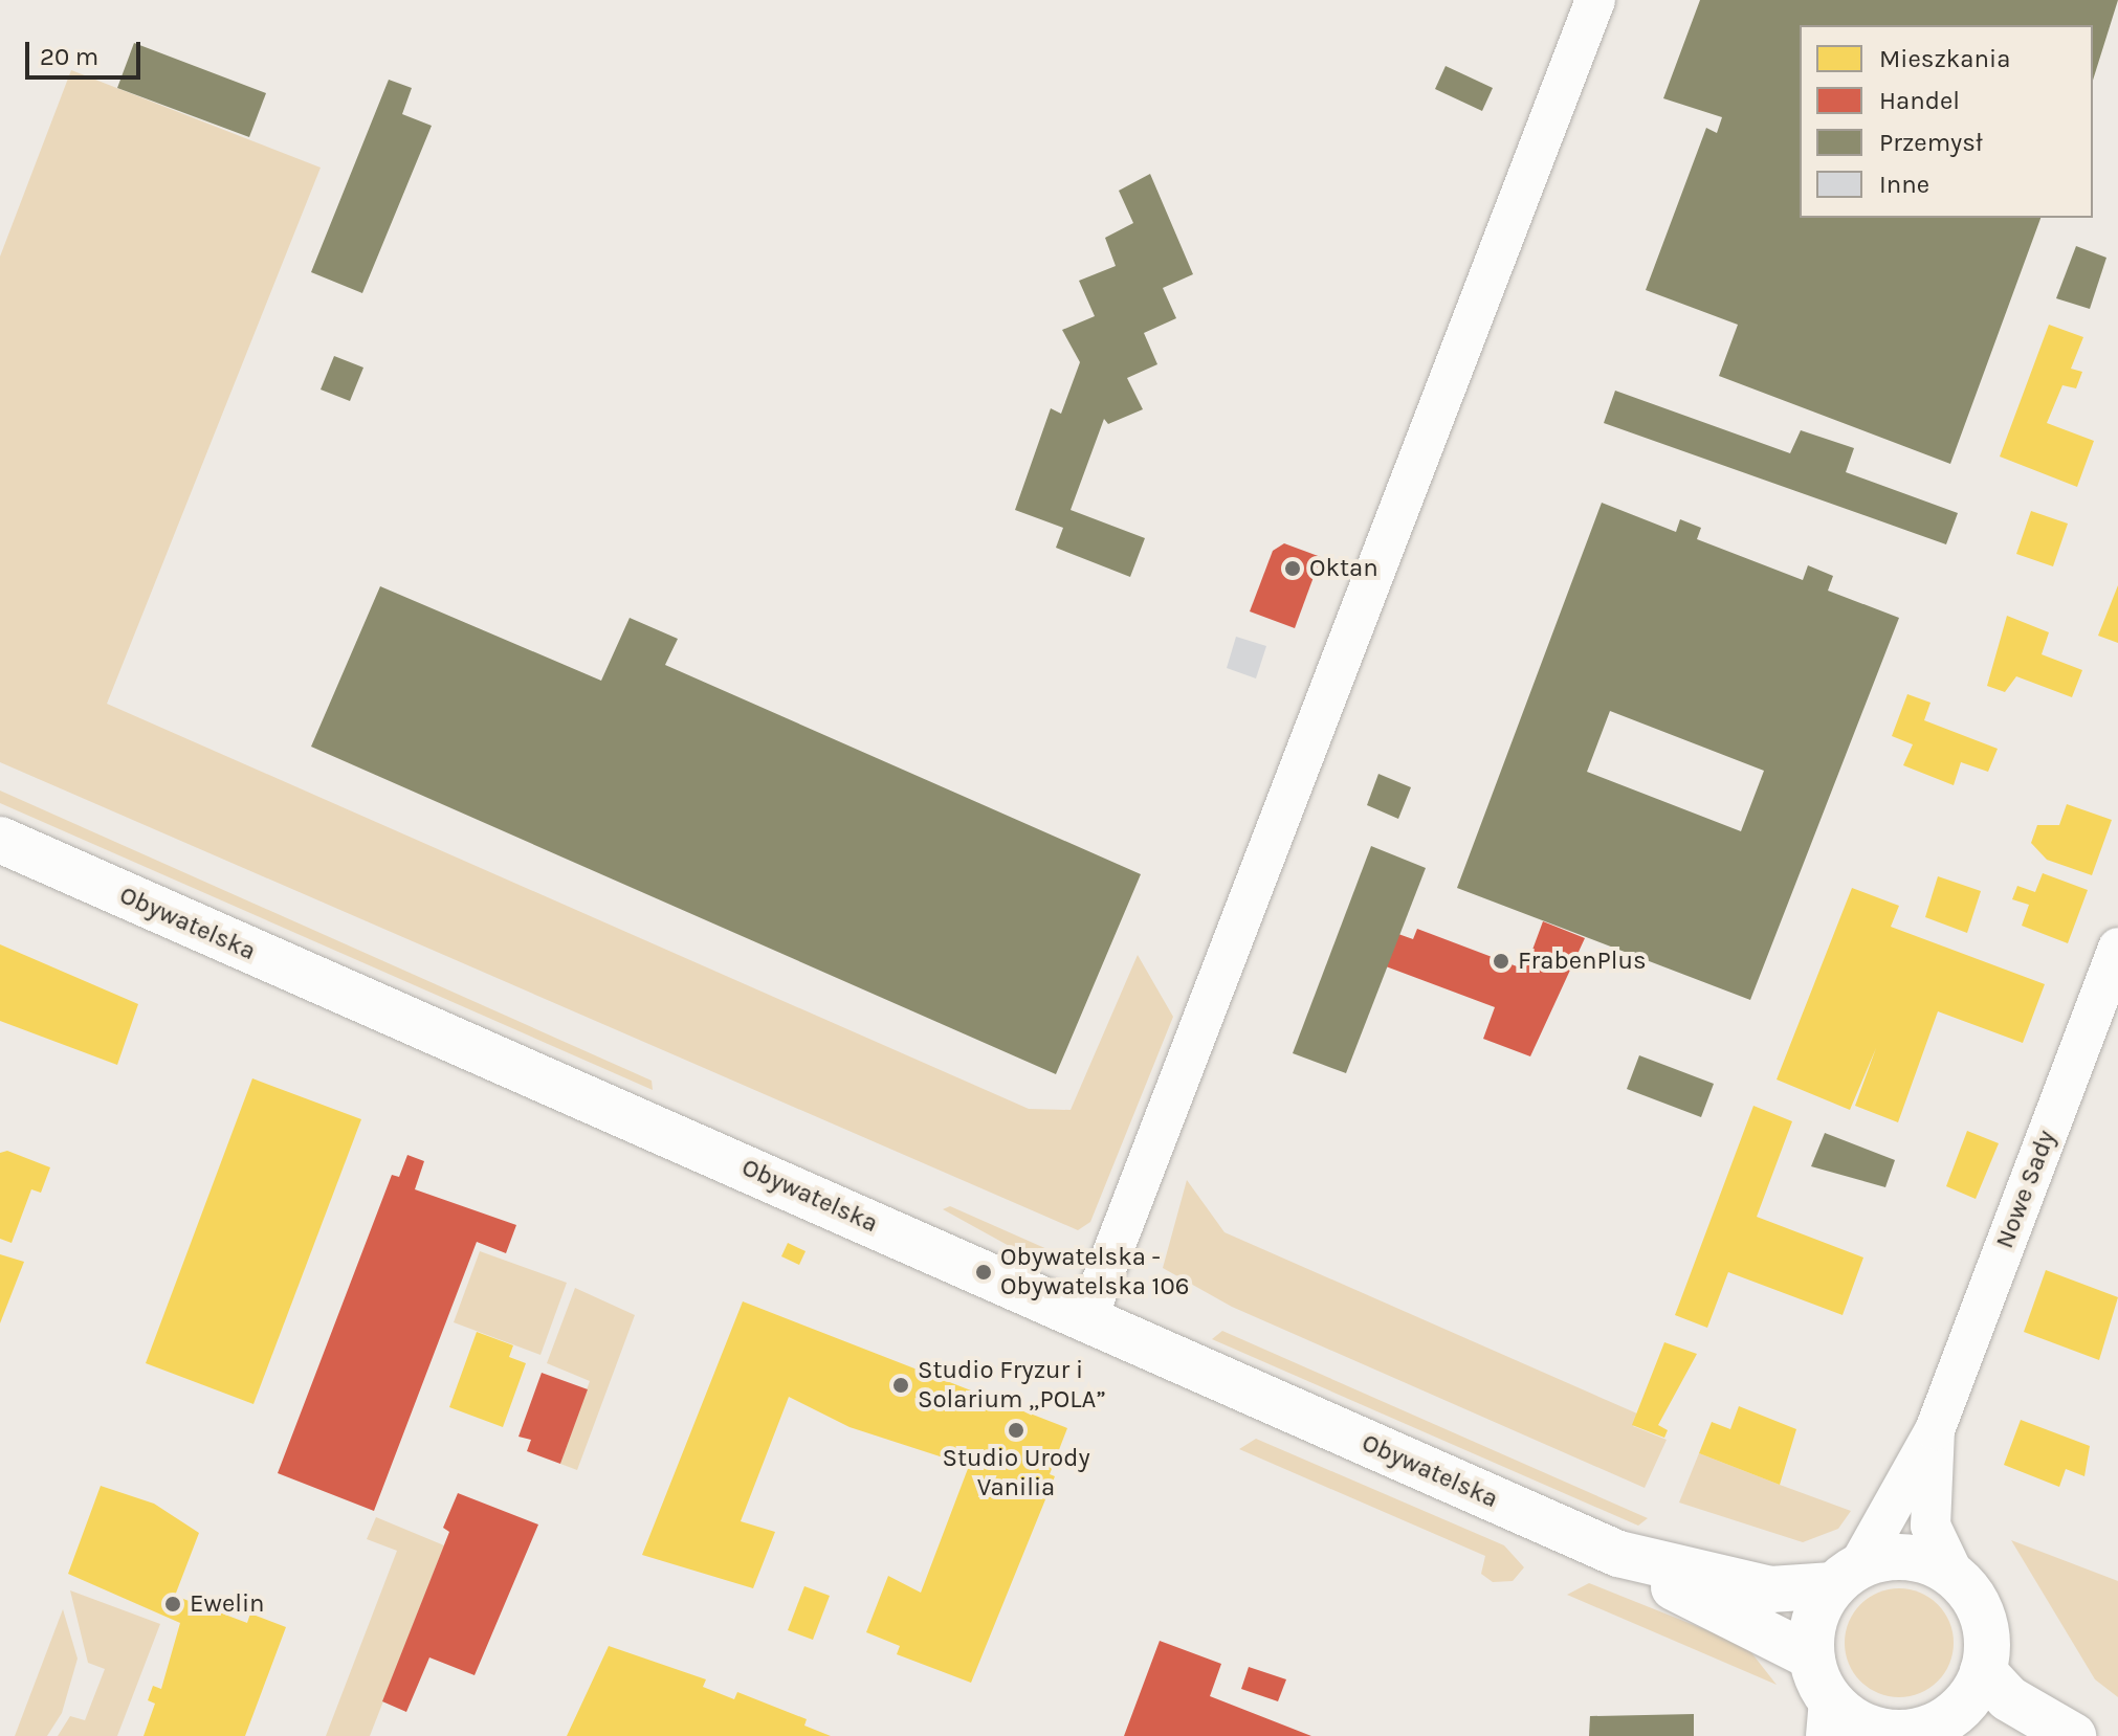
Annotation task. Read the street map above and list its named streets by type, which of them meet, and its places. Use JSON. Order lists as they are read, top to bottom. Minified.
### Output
{"streets":{"main road":["Obywatelska"],"street":["Nowe Sady"]},"crossings":[["Obywatelska","Nowe Sady"]],"places":["Oktan","FrabenPlus","Obywatelska - Obywatelska 106","Studio Fryzur i Solarium „POLA”","Studio Urody Vanilia","Ewelin"],"legend":["Mieszkania","Handel","Przemysł","Inne"],"scale_bar":"20 m"}
